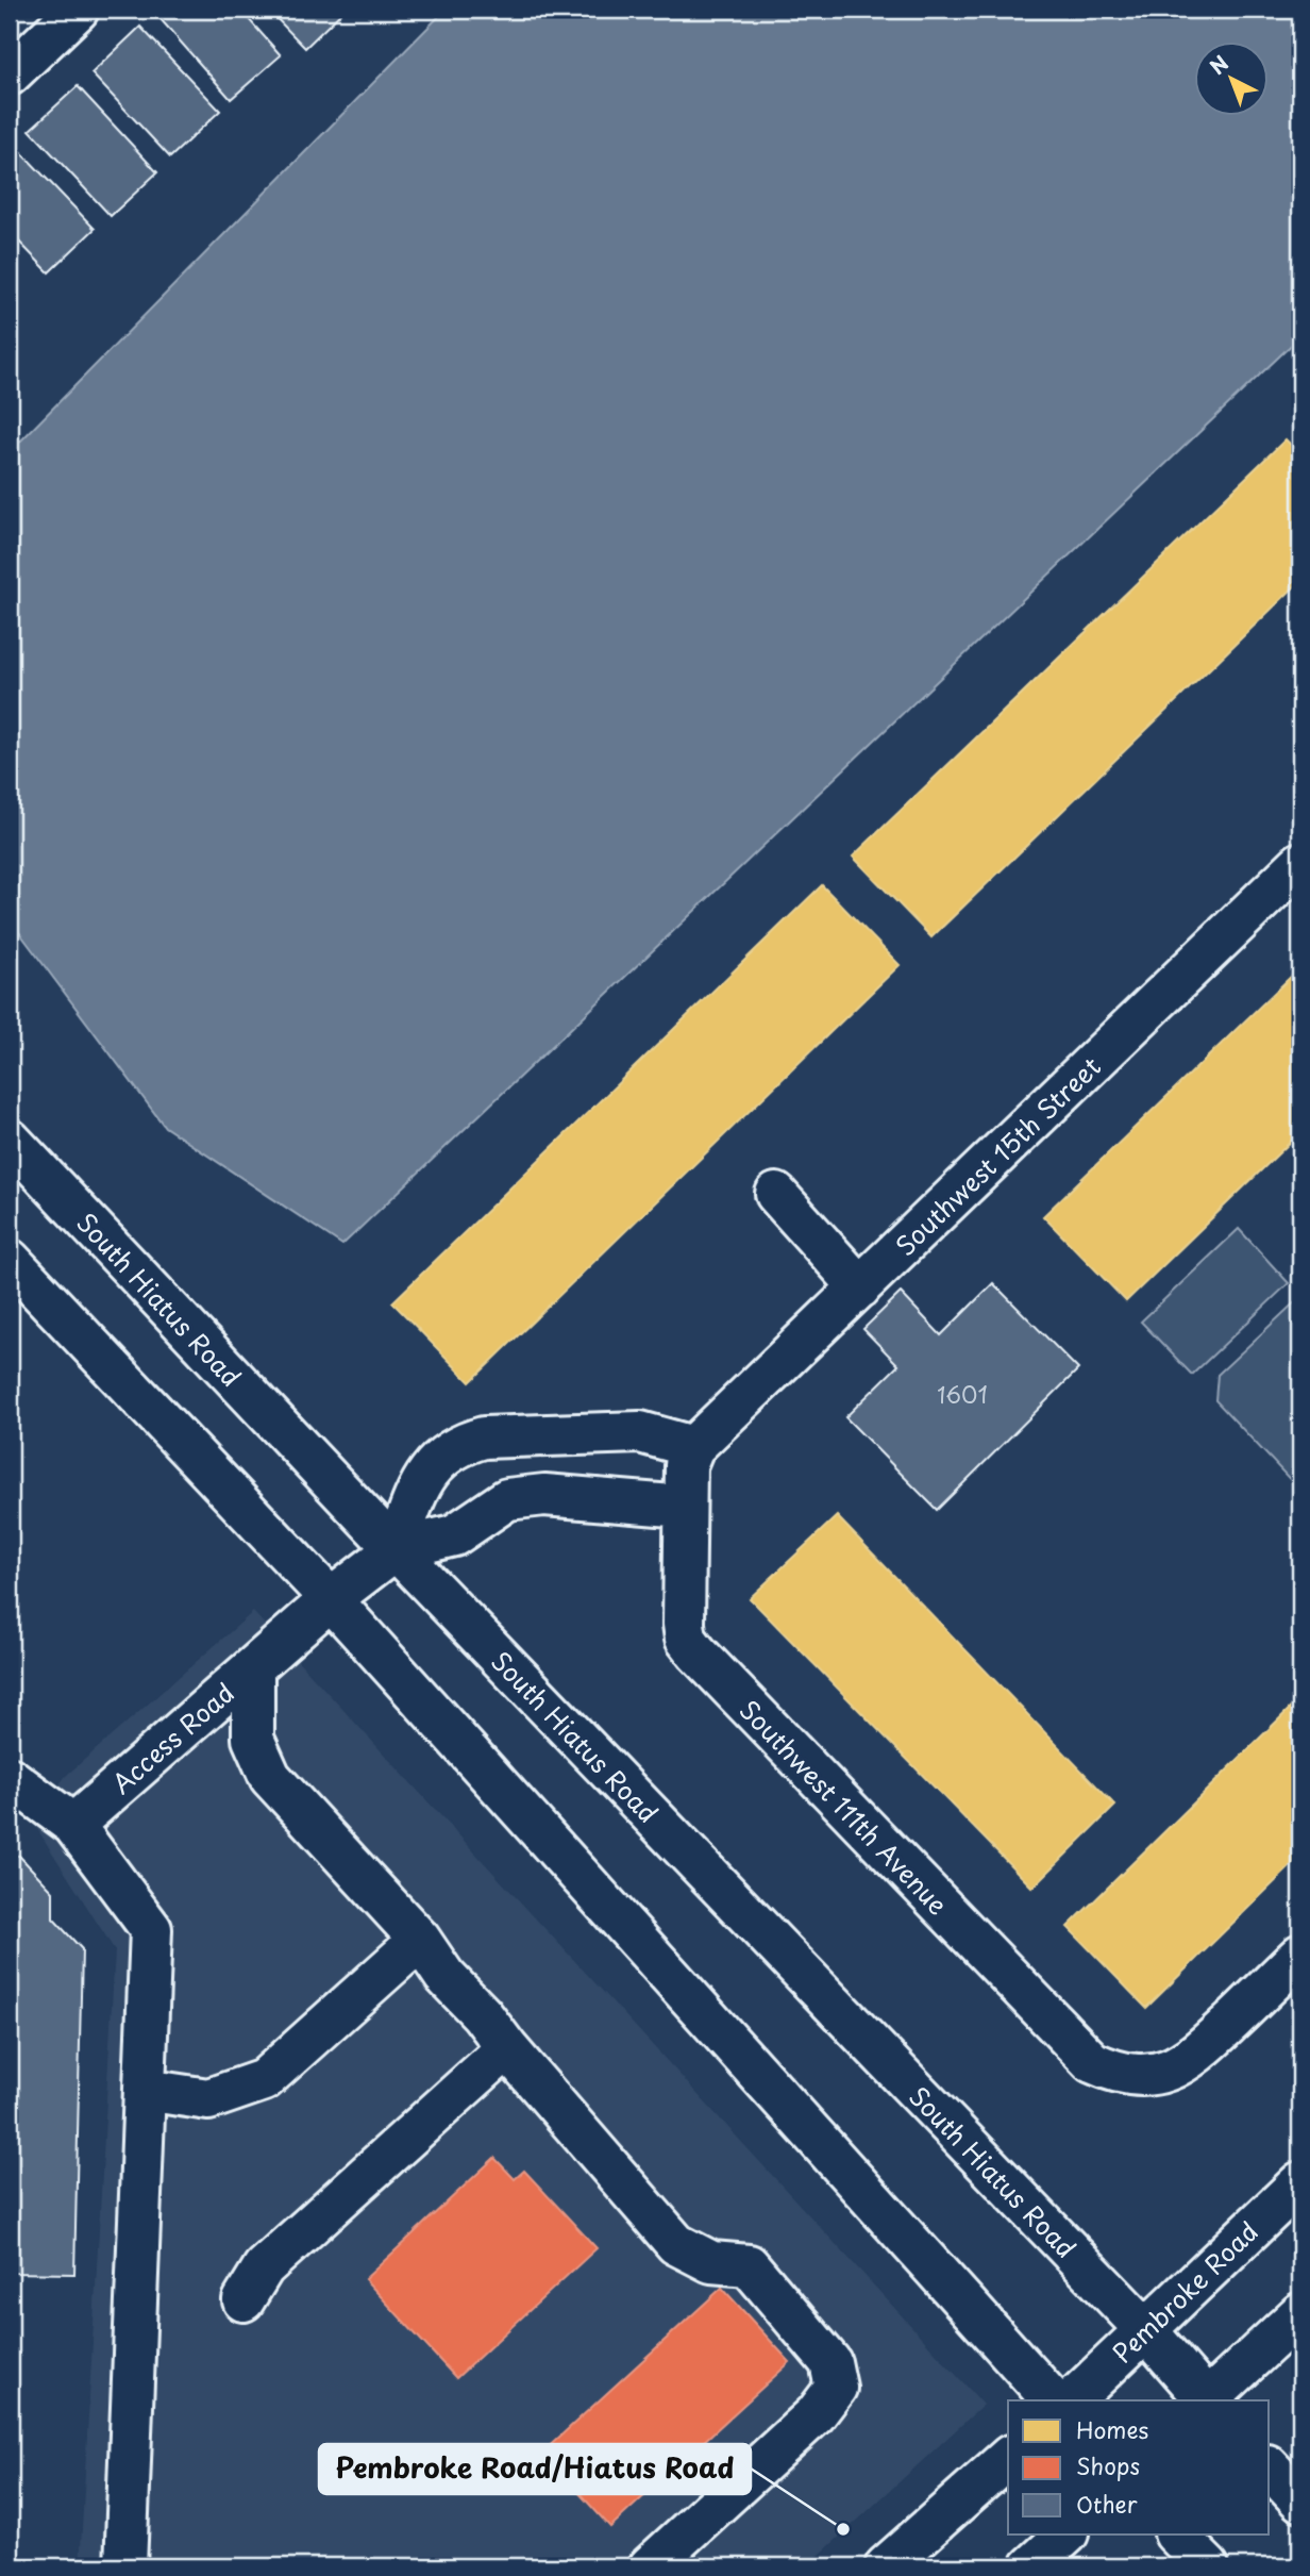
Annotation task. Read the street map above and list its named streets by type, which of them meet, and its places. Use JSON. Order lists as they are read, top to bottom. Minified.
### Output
{"streets":{"main road":["Southwest 15th Street","South Hiatus Road","Access Road","Southwest 111th Avenue","Pembroke Road"]},"crossings":[["Southwest 15th Street","Southwest 111th Avenue"],["South Hiatus Road","Pembroke Road"]],"places":["Pembroke Road/Hiatus Road"],"house_numbers":["1601"],"legend":["Homes","Shops","Other"],"north":"top left"}
